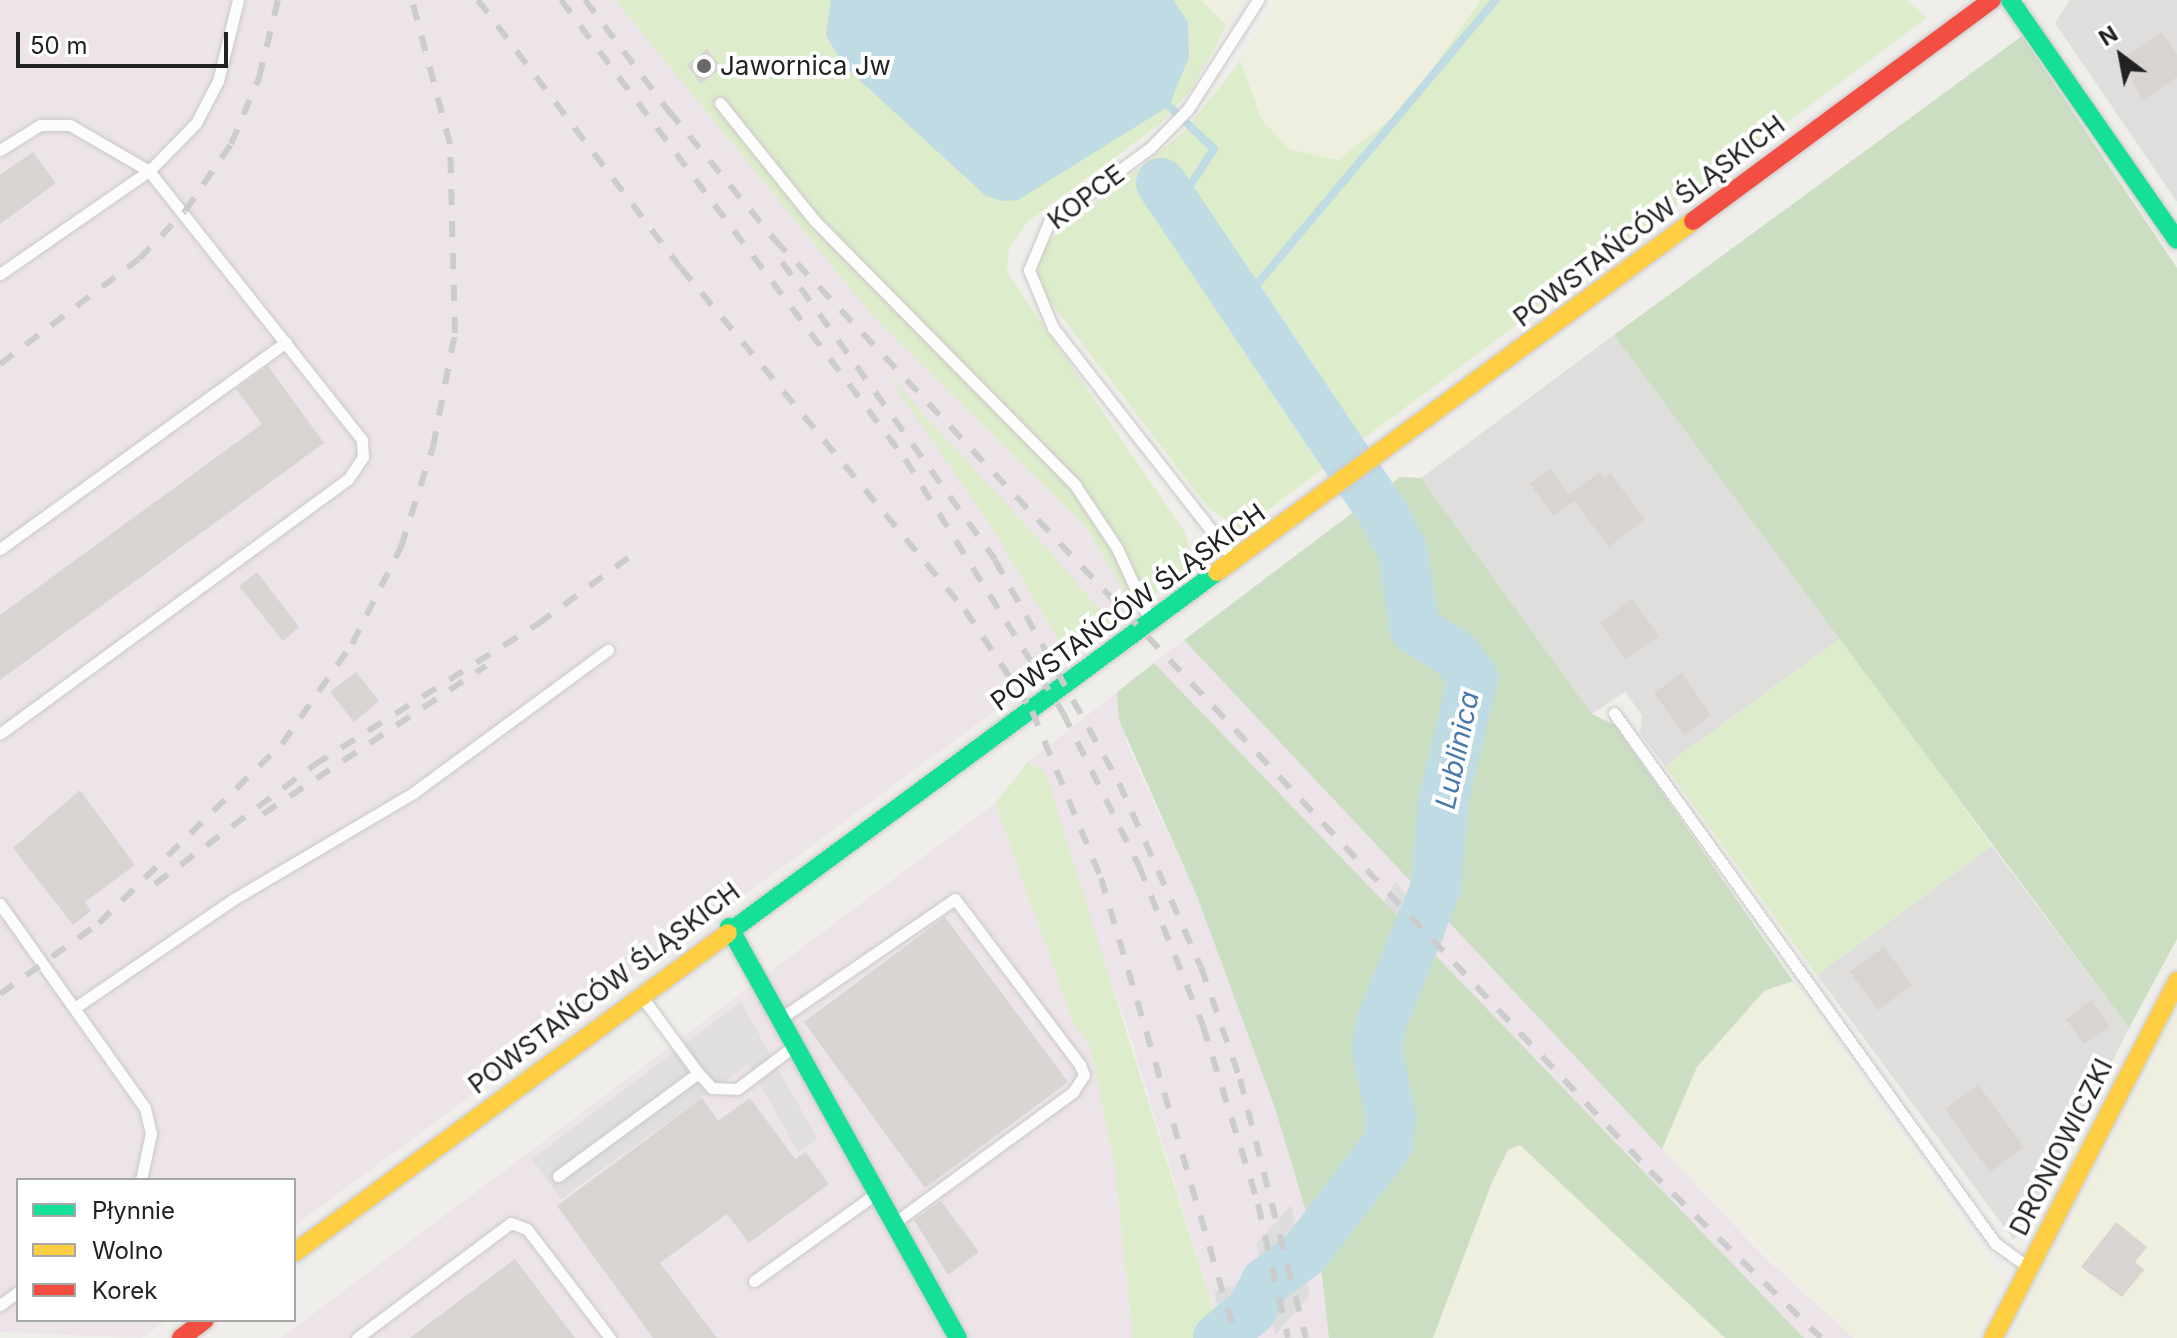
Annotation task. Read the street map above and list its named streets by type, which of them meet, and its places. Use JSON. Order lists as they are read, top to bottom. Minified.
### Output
{"streets":{"main road":["POWSTAŃCÓW ŚLĄSKICH","DRONIOWICZKI"],"lane":["KOPCE"]},"crossings":[["KOPCE","POWSTAŃCÓW ŚLĄSKICH"]],"water":["Lublinica"],"places":["Jawornica Jw"],"legend":["Płynnie","Wolno","Korek"],"scale_bar":"50 m","north":"top left"}
